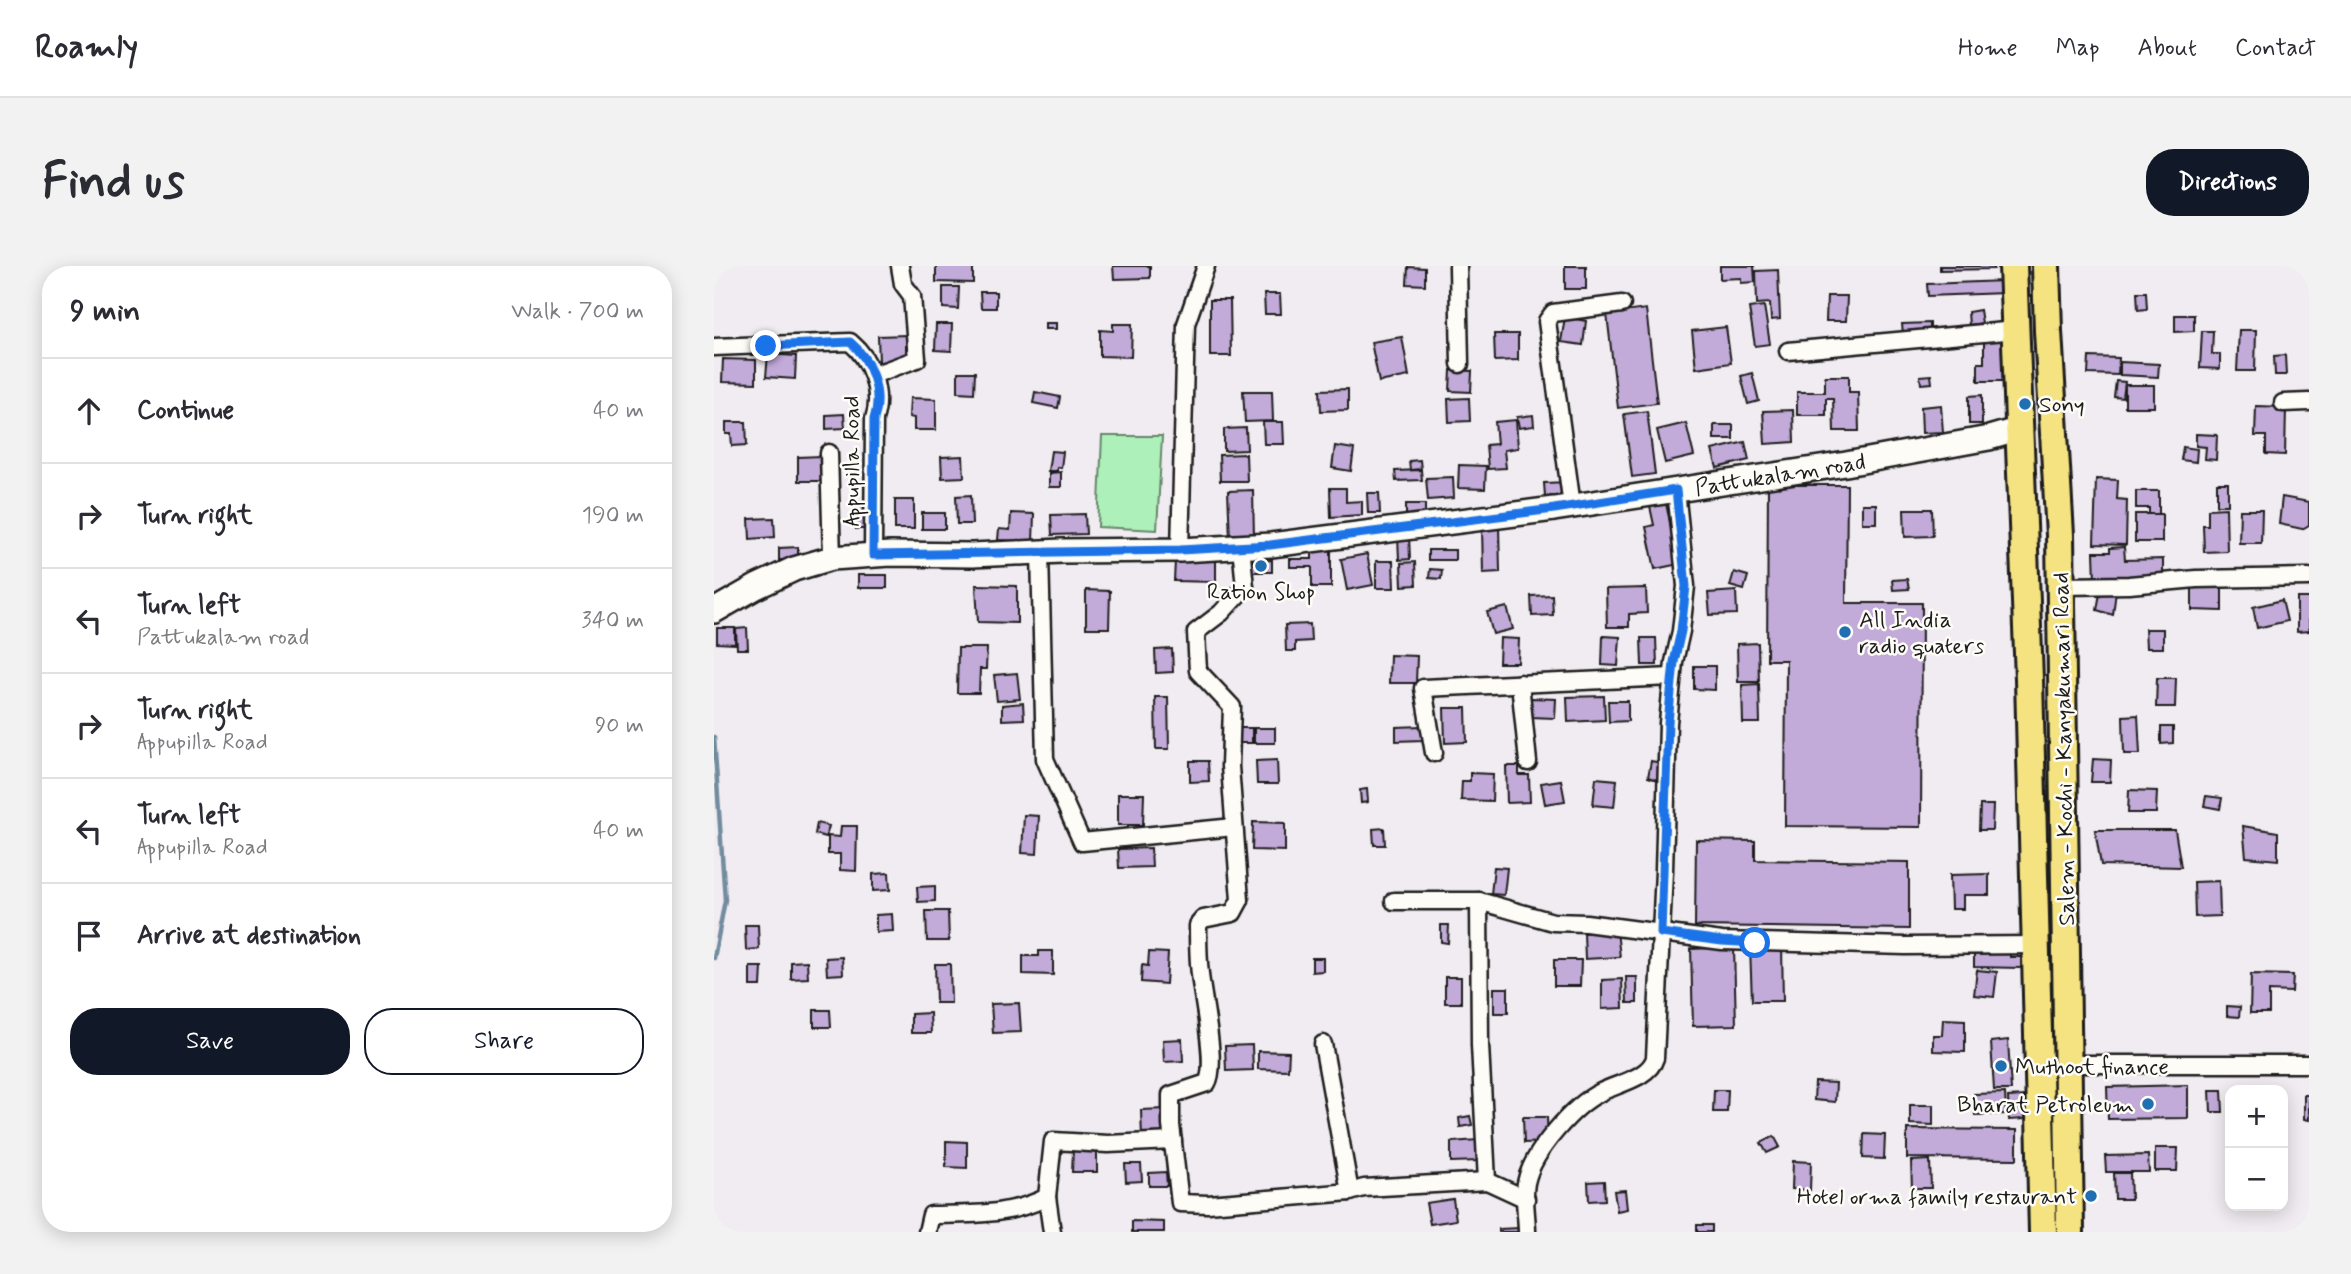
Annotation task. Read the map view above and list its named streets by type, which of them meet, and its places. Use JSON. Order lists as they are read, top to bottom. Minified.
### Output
{"streets":{"highway":["Salem - Kochi - Kanyakumari Road"],"main road":["Pattukalam road"],"street":["Appupilla Road"]},"crossings":[["Appupilla Road","Pattukalam road"]],"places":["Sony","Ration Shop","All India radio quaters","Muthoot finance","Bharat Petroleum","Hotel orma family restaurant"],"page":{"header":"Roamly","nav":["Home","Map","About","Contact"],"buttons":["Directions",["Save","Share"]],"title":"Find us","heading":["9 min","Walk · 700 m"],"list":[["Continue","40 m"],["Turn right","190 m"],["Turn left","Pattukalam road","340 m"],["Turn right","Appupilla Road","90 m"],["Turn left","Appupilla Road","40 m"],"Arrive at destination"],"map_buttons":["+","−"]}}
